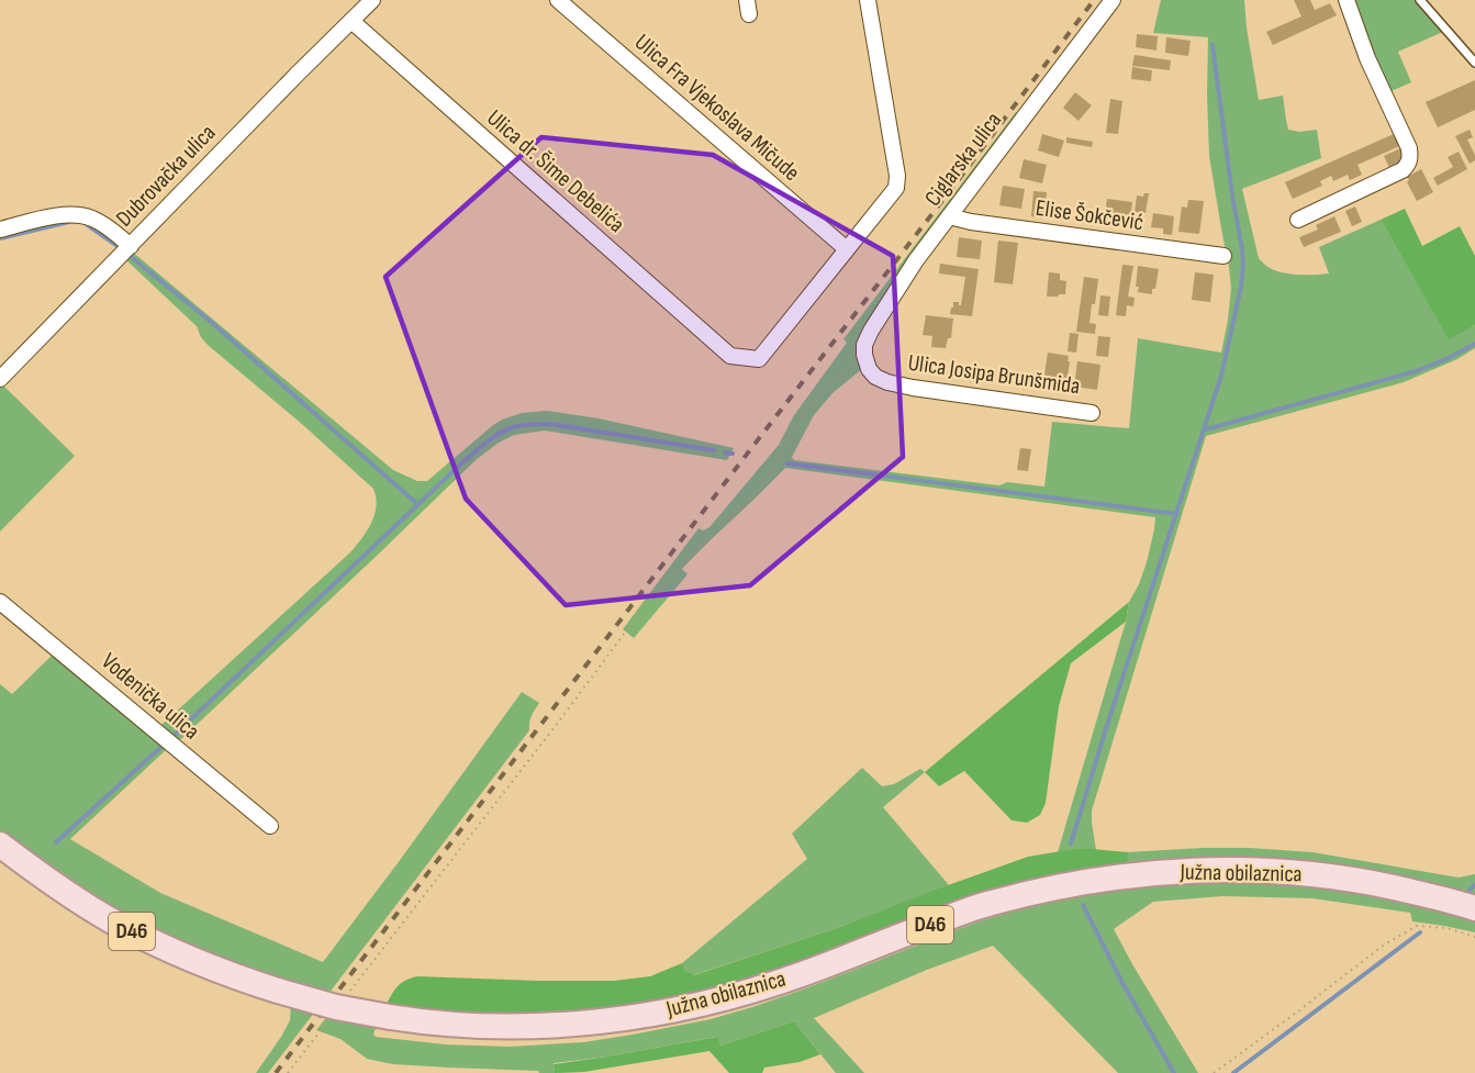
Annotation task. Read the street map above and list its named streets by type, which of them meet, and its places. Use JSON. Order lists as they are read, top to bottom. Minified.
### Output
{"streets":{"main road":["Južna obilaznica","D46"],"street":["Ulica Fra Vjekoslava Mičude","Ciglarska ulica","Ulica dr. Šime Debelića","Dubrovačka ulica","Elise Šokčević","Ulica Josipa Brunšmida","Vodenička ulica"]},"crossings":[["Ulica Fra Vjekoslava Mičude","Ulica dr. Šime Debelića"],["Ciglarska ulica","Elise Šokčević"],["Ciglarska ulica","Ulica Josipa Brunšmida"],["Ulica dr. Šime Debelića","Dubrovačka ulica"]]}
